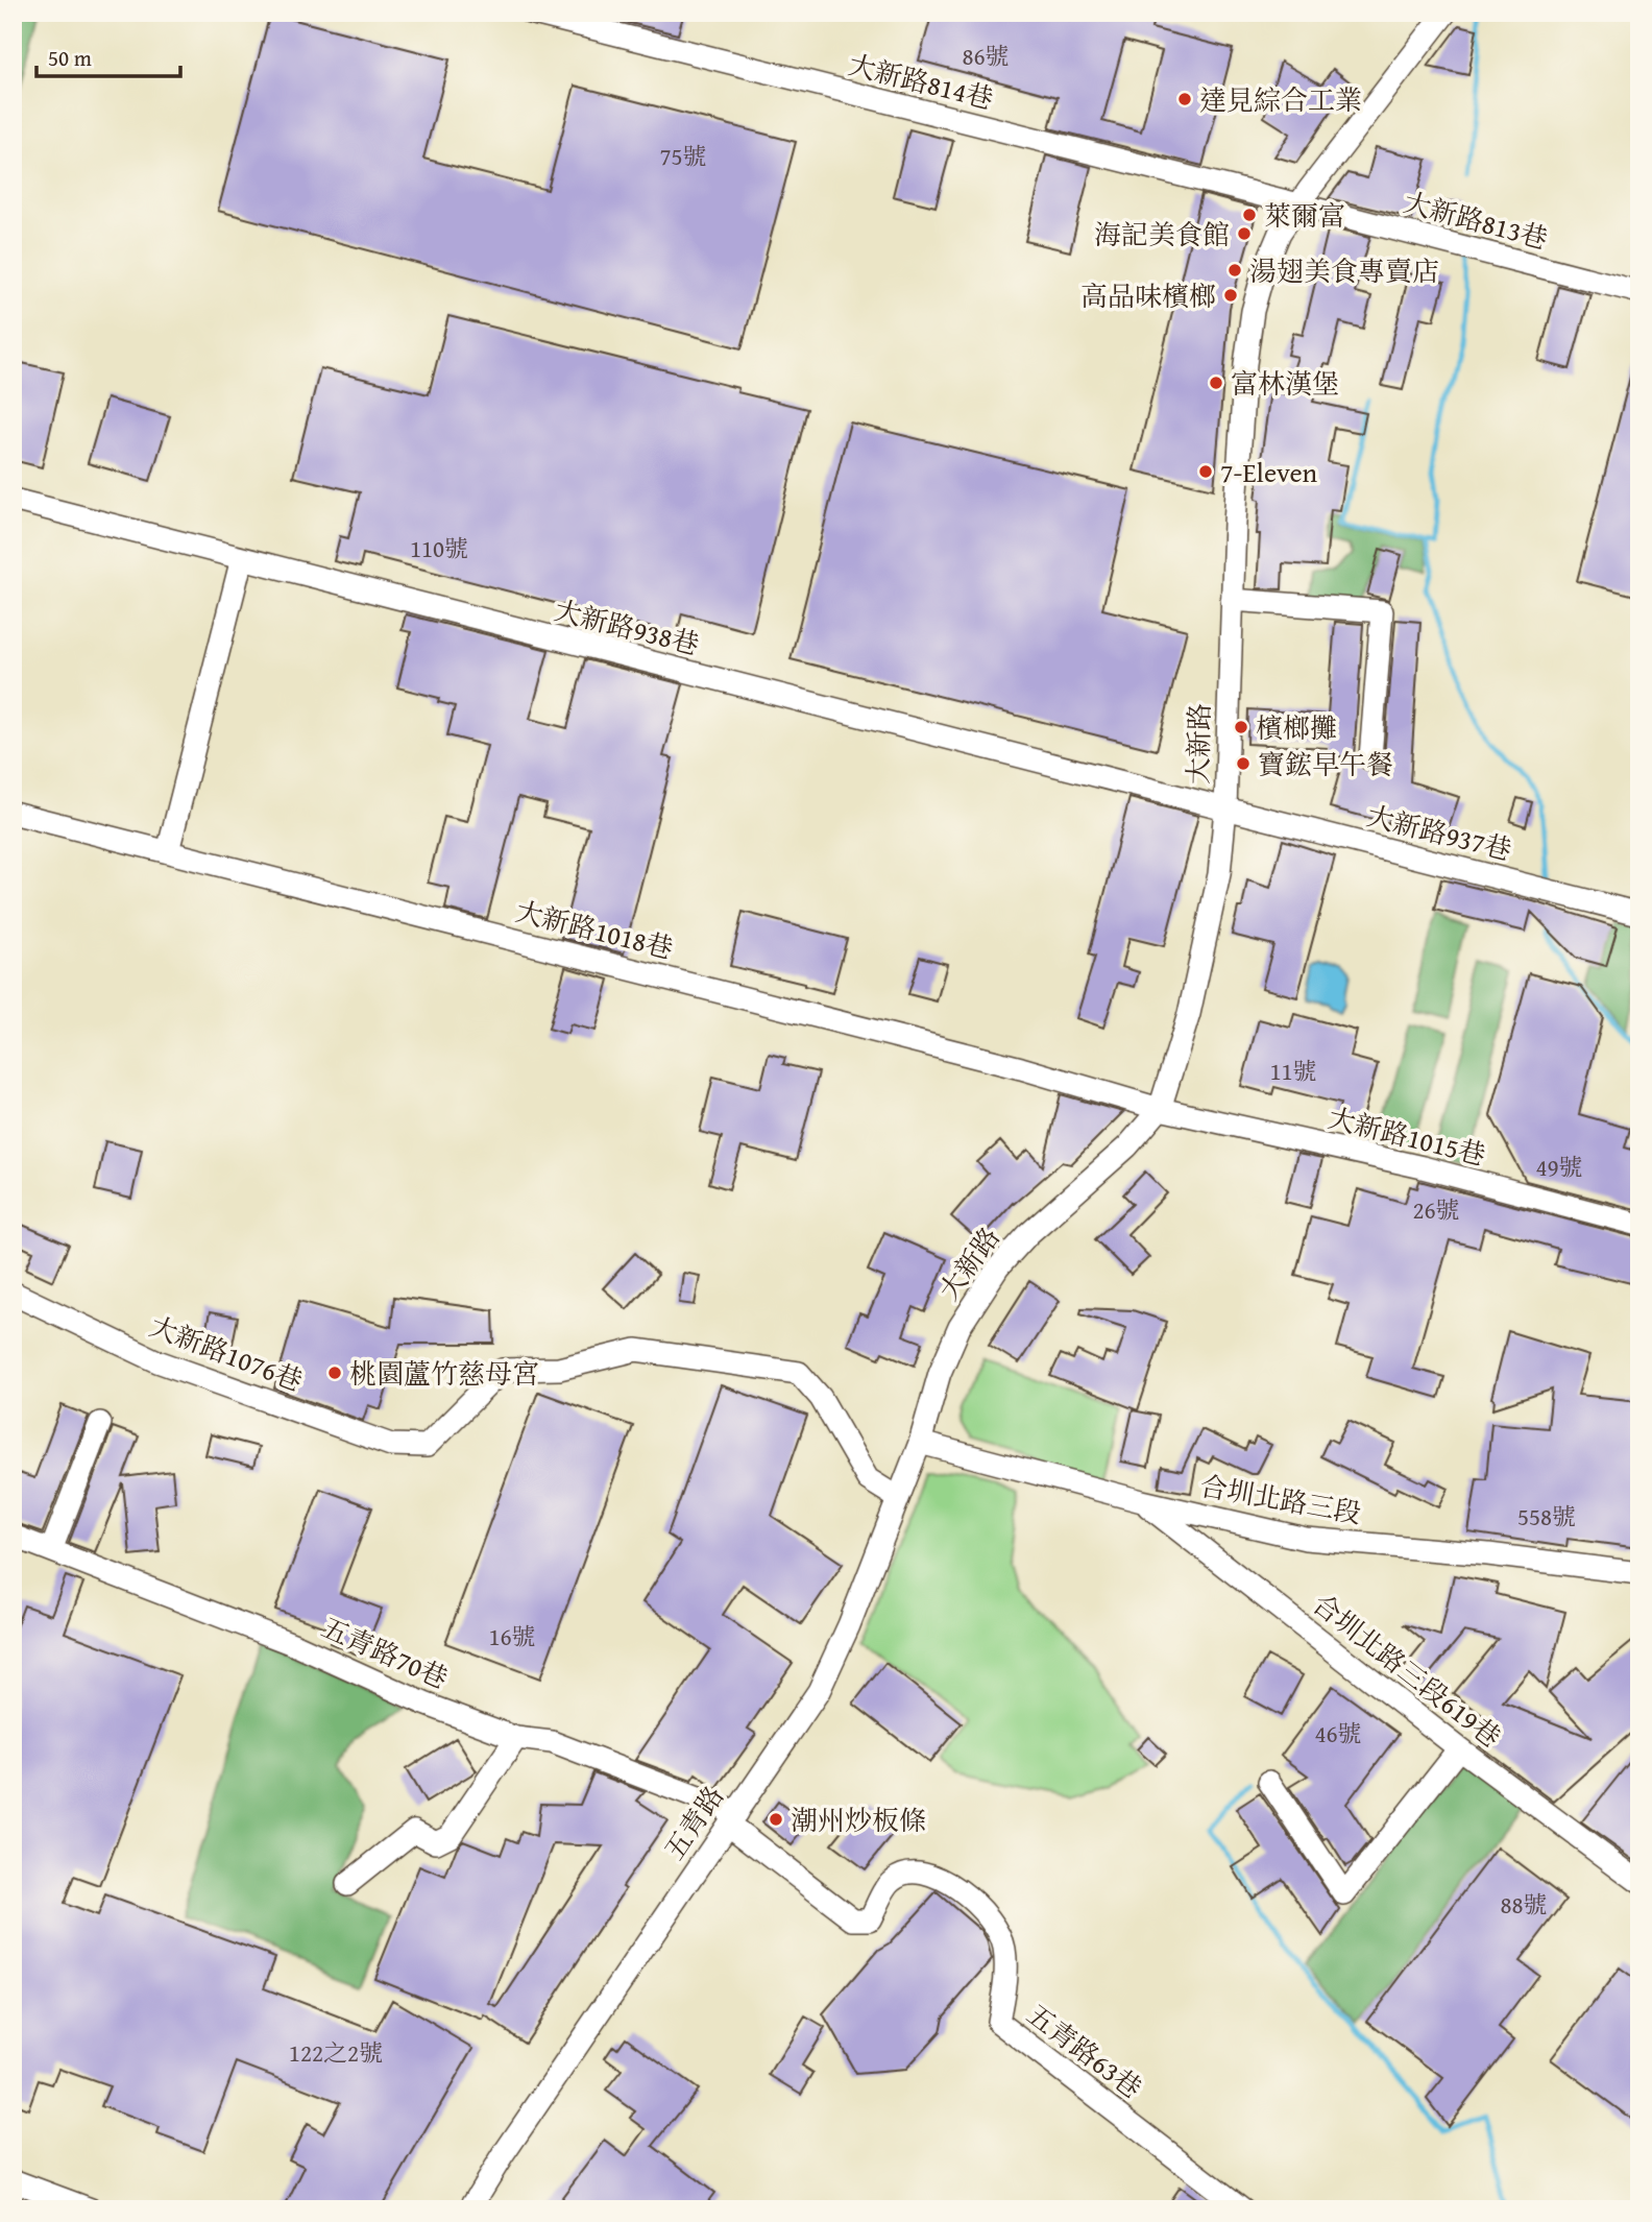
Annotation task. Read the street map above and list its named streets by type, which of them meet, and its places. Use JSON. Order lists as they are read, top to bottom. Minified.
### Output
{"streets":{"street":["大新路814巷","大新路813巷","大新路938巷","大新路","大新路937巷","大新路1018巷","大新路1015巷","大新路1076巷","合圳北路三段","五青路70巷","合圳北路三段619巷","五青路","五青路63巷"]},"crossings":[["大新路814巷","大新路813巷"],["大新路814巷","大新路"],["大新路813巷","大新路"],["大新路938巷","大新路"],["大新路938巷","大新路937巷"],["大新路","大新路937巷"],["大新路","大新路1018巷"],["大新路","大新路1015巷"],["大新路","合圳北路三段"],["大新路","五青路"],["大新路1018巷","大新路1015巷"],["大新路1076巷","五青路"],["合圳北路三段","合圳北路三段619巷"],["合圳北路三段","五青路"],["五青路70巷","五青路"],["五青路70巷","五青路63巷"],["五青路","五青路63巷"]],"places":["達見綜合工業","萊爾富","海記美食館","湯翅美食專賣店","高品味檳榔","富林漢堡","7-Eleven","檳榔攤","寶鋐早午餐","桃園蘆竹慈母宮","潮州炒板條"],"house_numbers":["86號","75號","110號","11號","49號","26號","558號","16號","46號","88號","122之2號"],"scale_bar":"50 m"}
